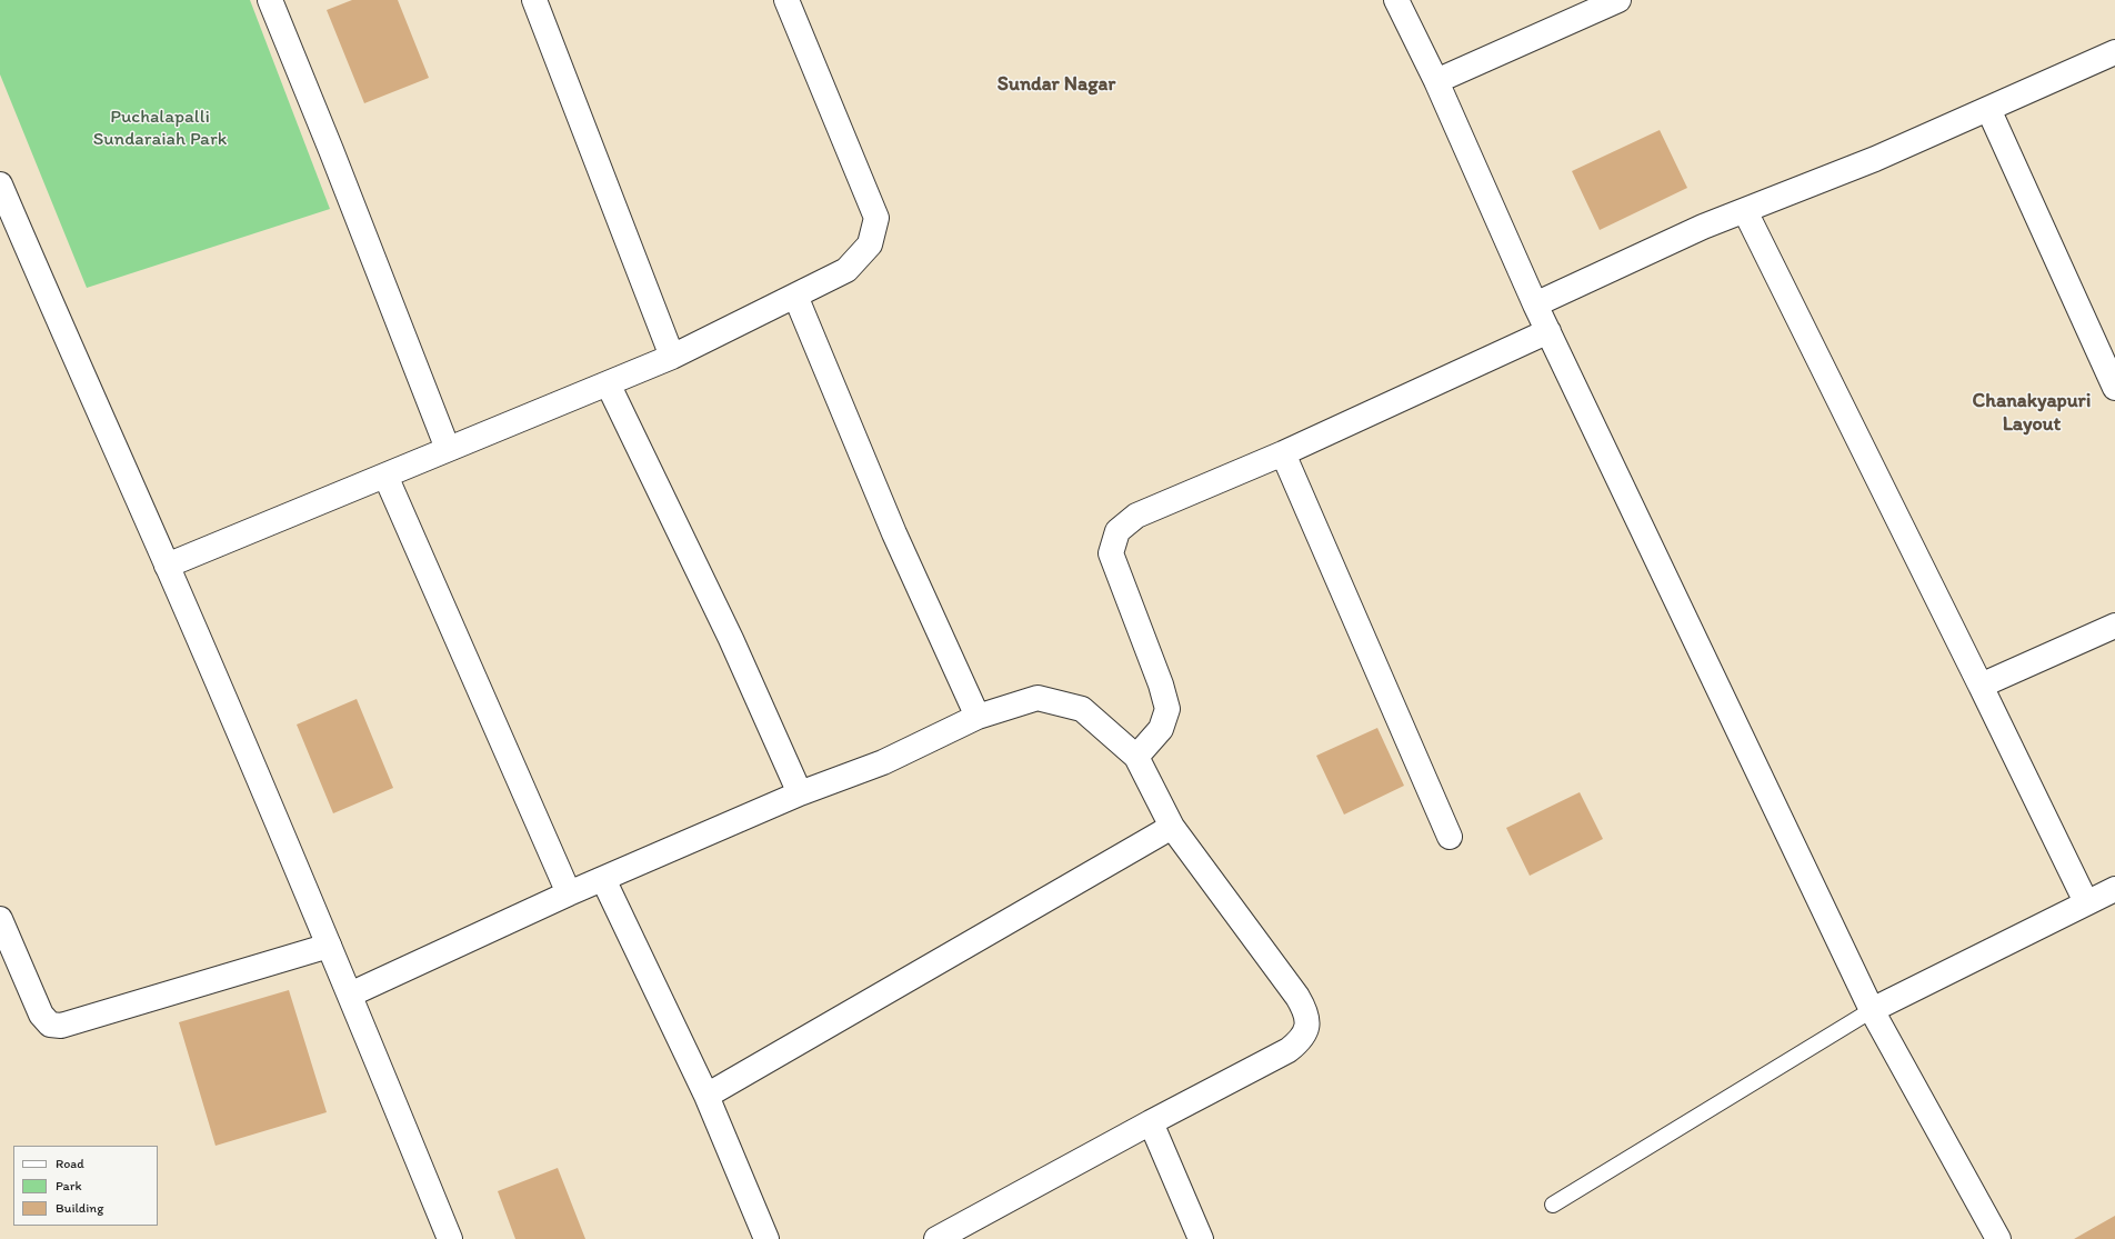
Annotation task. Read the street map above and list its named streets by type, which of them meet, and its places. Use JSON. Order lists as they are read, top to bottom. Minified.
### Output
{"districts":["Sundar Nagar","Chanakyapuri Layout"],"parks":["Puchalapalli Sundaraiah Park"],"legend":["Road","Park","Building"]}
